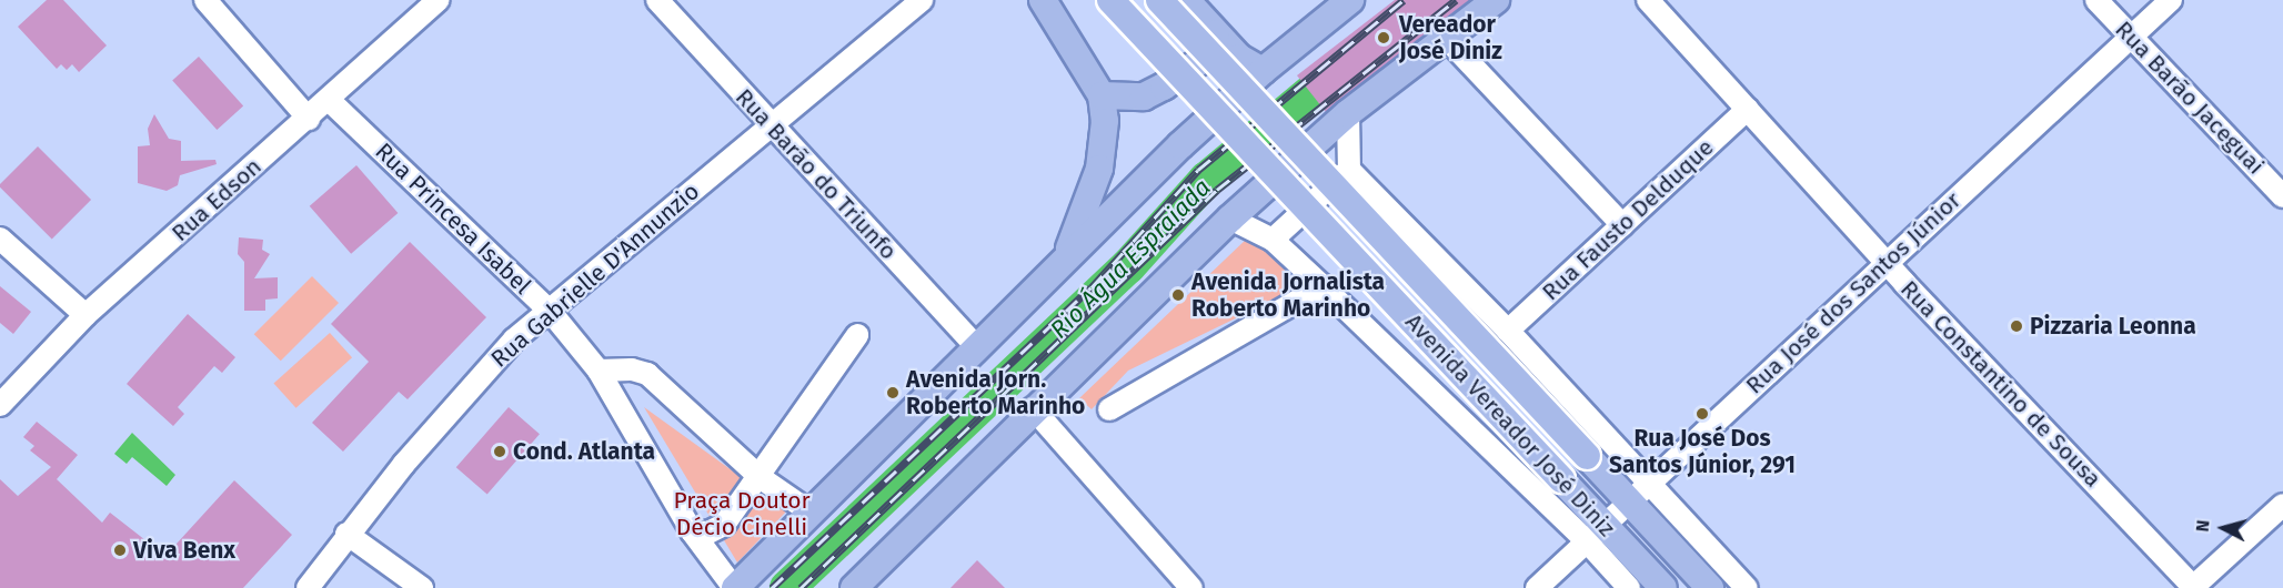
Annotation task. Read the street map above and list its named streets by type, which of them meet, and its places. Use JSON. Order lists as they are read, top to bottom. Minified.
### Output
{"streets":{"main road":["Avenida Vereador José Diniz"],"street":["Rua Barão Jaceguai","Rua Barão do Triunfo","Rua Edson","Rua Princesa Isabel","Rua Fausto Delduque","Rua Gabrielle D'Annunzio","Rua José dos Santos Júnior","Rua Constantino de Sousa"]},"crossings":[["Rua Barão Jaceguai","Rua José dos Santos Júnior"],["Rua Barão do Triunfo","Rua Gabrielle D'Annunzio"],["Rua Edson","Rua Princesa Isabel"],["Rua Princesa Isabel","Rua Gabrielle D'Annunzio"],["Rua Fausto Delduque","Rua Constantino de Sousa"],["Rua José dos Santos Júnior","Rua Constantino de Sousa"],["Rua José dos Santos Júnior","Avenida Vereador José Diniz"]],"water":["Rio Água Espraiada"],"parks":["Praça Doutor Décio Cinelli"],"places":["Vereador José Diniz","Avenida Jornalista Roberto Marinho","Pizzaria Leonna","Avenida Jorn. Roberto Marinho","Rua José Dos Santos Júnior, 291","Cond. Atlanta","Viva Benx"],"north":"left"}
